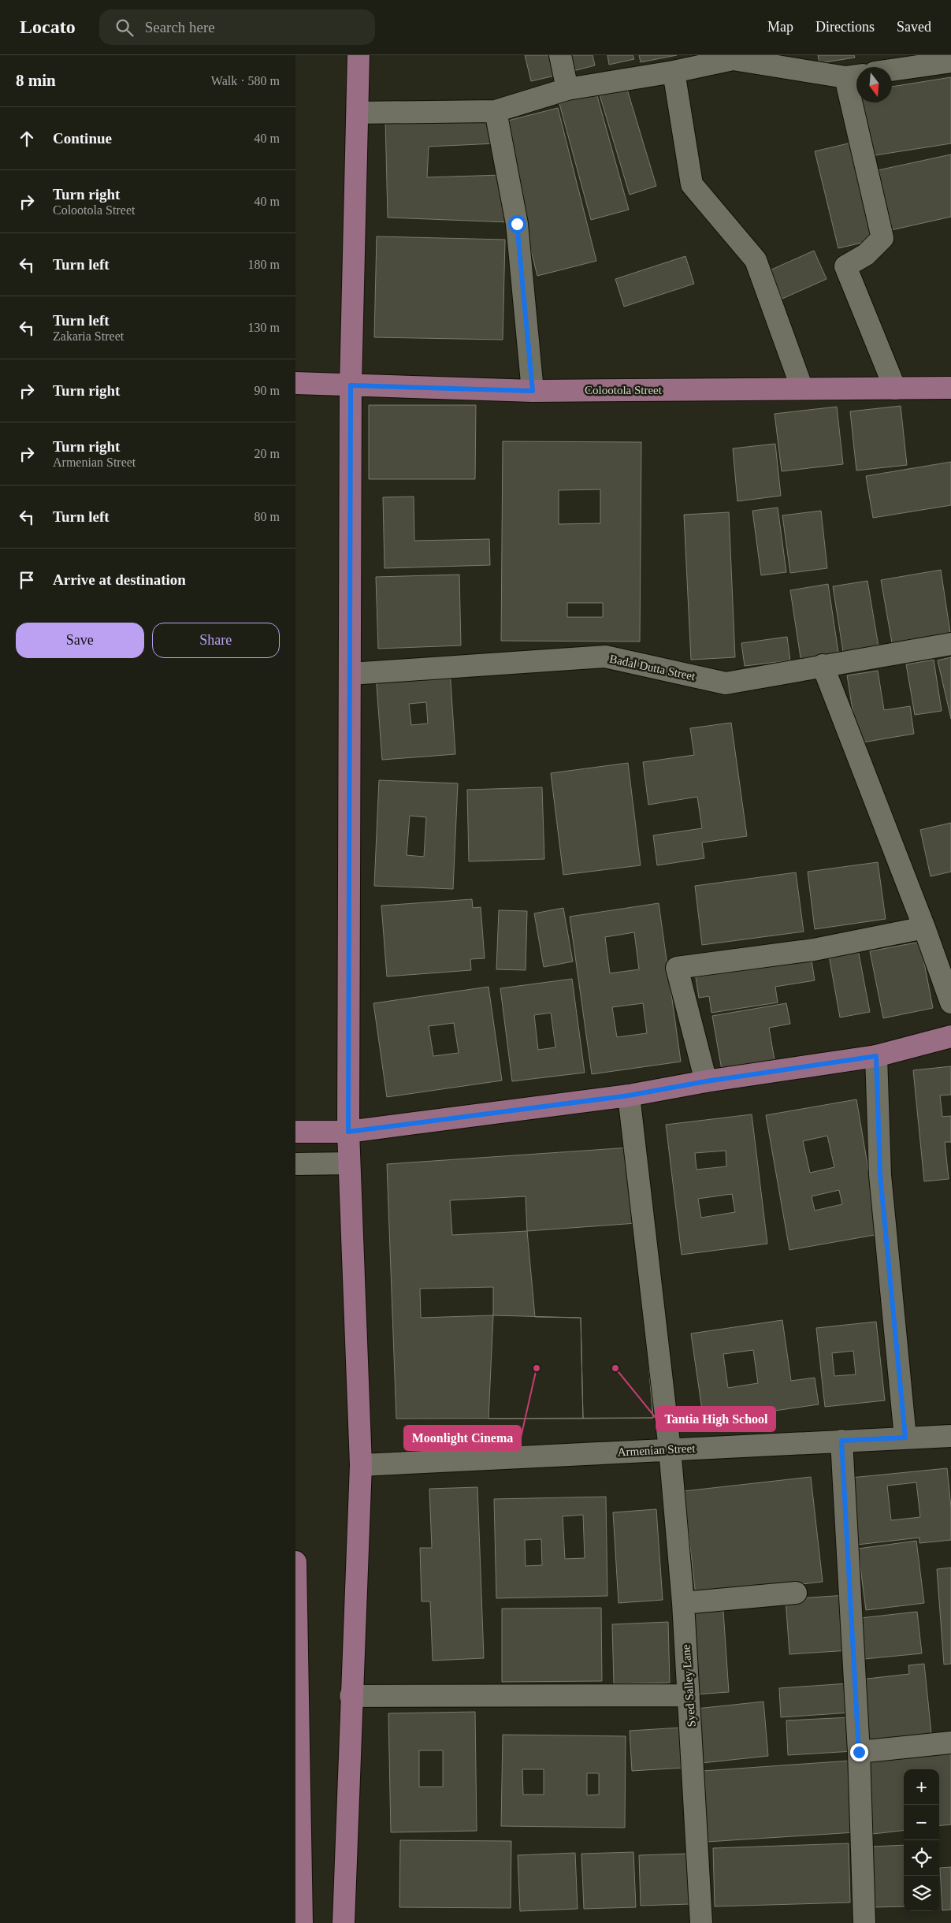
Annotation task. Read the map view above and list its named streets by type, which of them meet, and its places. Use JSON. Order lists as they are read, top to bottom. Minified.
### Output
{"streets":{"main road":["Colootola Street"],"street":["Badal Dutta Street","Armenian Street","Syed Salley Lane"]},"crossings":[["Armenian Street","Syed Salley Lane"]],"places":["Moonlight Cinema","Tantia High School"],"north":"bottom","page":{"header":"Locato","search":"Search here","nav":["Map","Directions","Saved"],"heading":["8 min","Walk · 580 m"],"list":[["Continue","40 m"],["Turn right","Colootola Street","40 m"],["Turn left","180 m"],["Turn left","Zakaria Street","130 m"],["Turn right","90 m"],["Turn right","Armenian Street","20 m"],["Turn left","80 m"],"Arrive at destination"],"buttons":["Save","Share"],"map_buttons":["+","−"]}}
